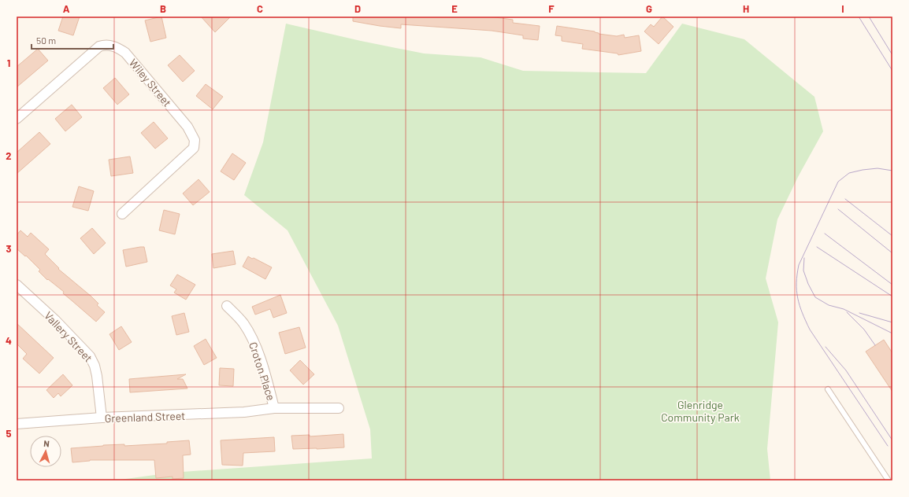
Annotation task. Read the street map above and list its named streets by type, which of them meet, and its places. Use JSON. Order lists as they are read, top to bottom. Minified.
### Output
{"streets":{"street":["Wiley Street","Vallery Street","Croton Place","Greenland Street"]},"crossings":[["Vallery Street","Greenland Street"],["Croton Place","Greenland Street"]],"parks":["Glenridge Community Park"],"scale_bar":"50 m","north":"top","grid":{"columns":["A","B","C","D","E","F","G","H","I"],"rows":["1","2","3","4","5"]}}
